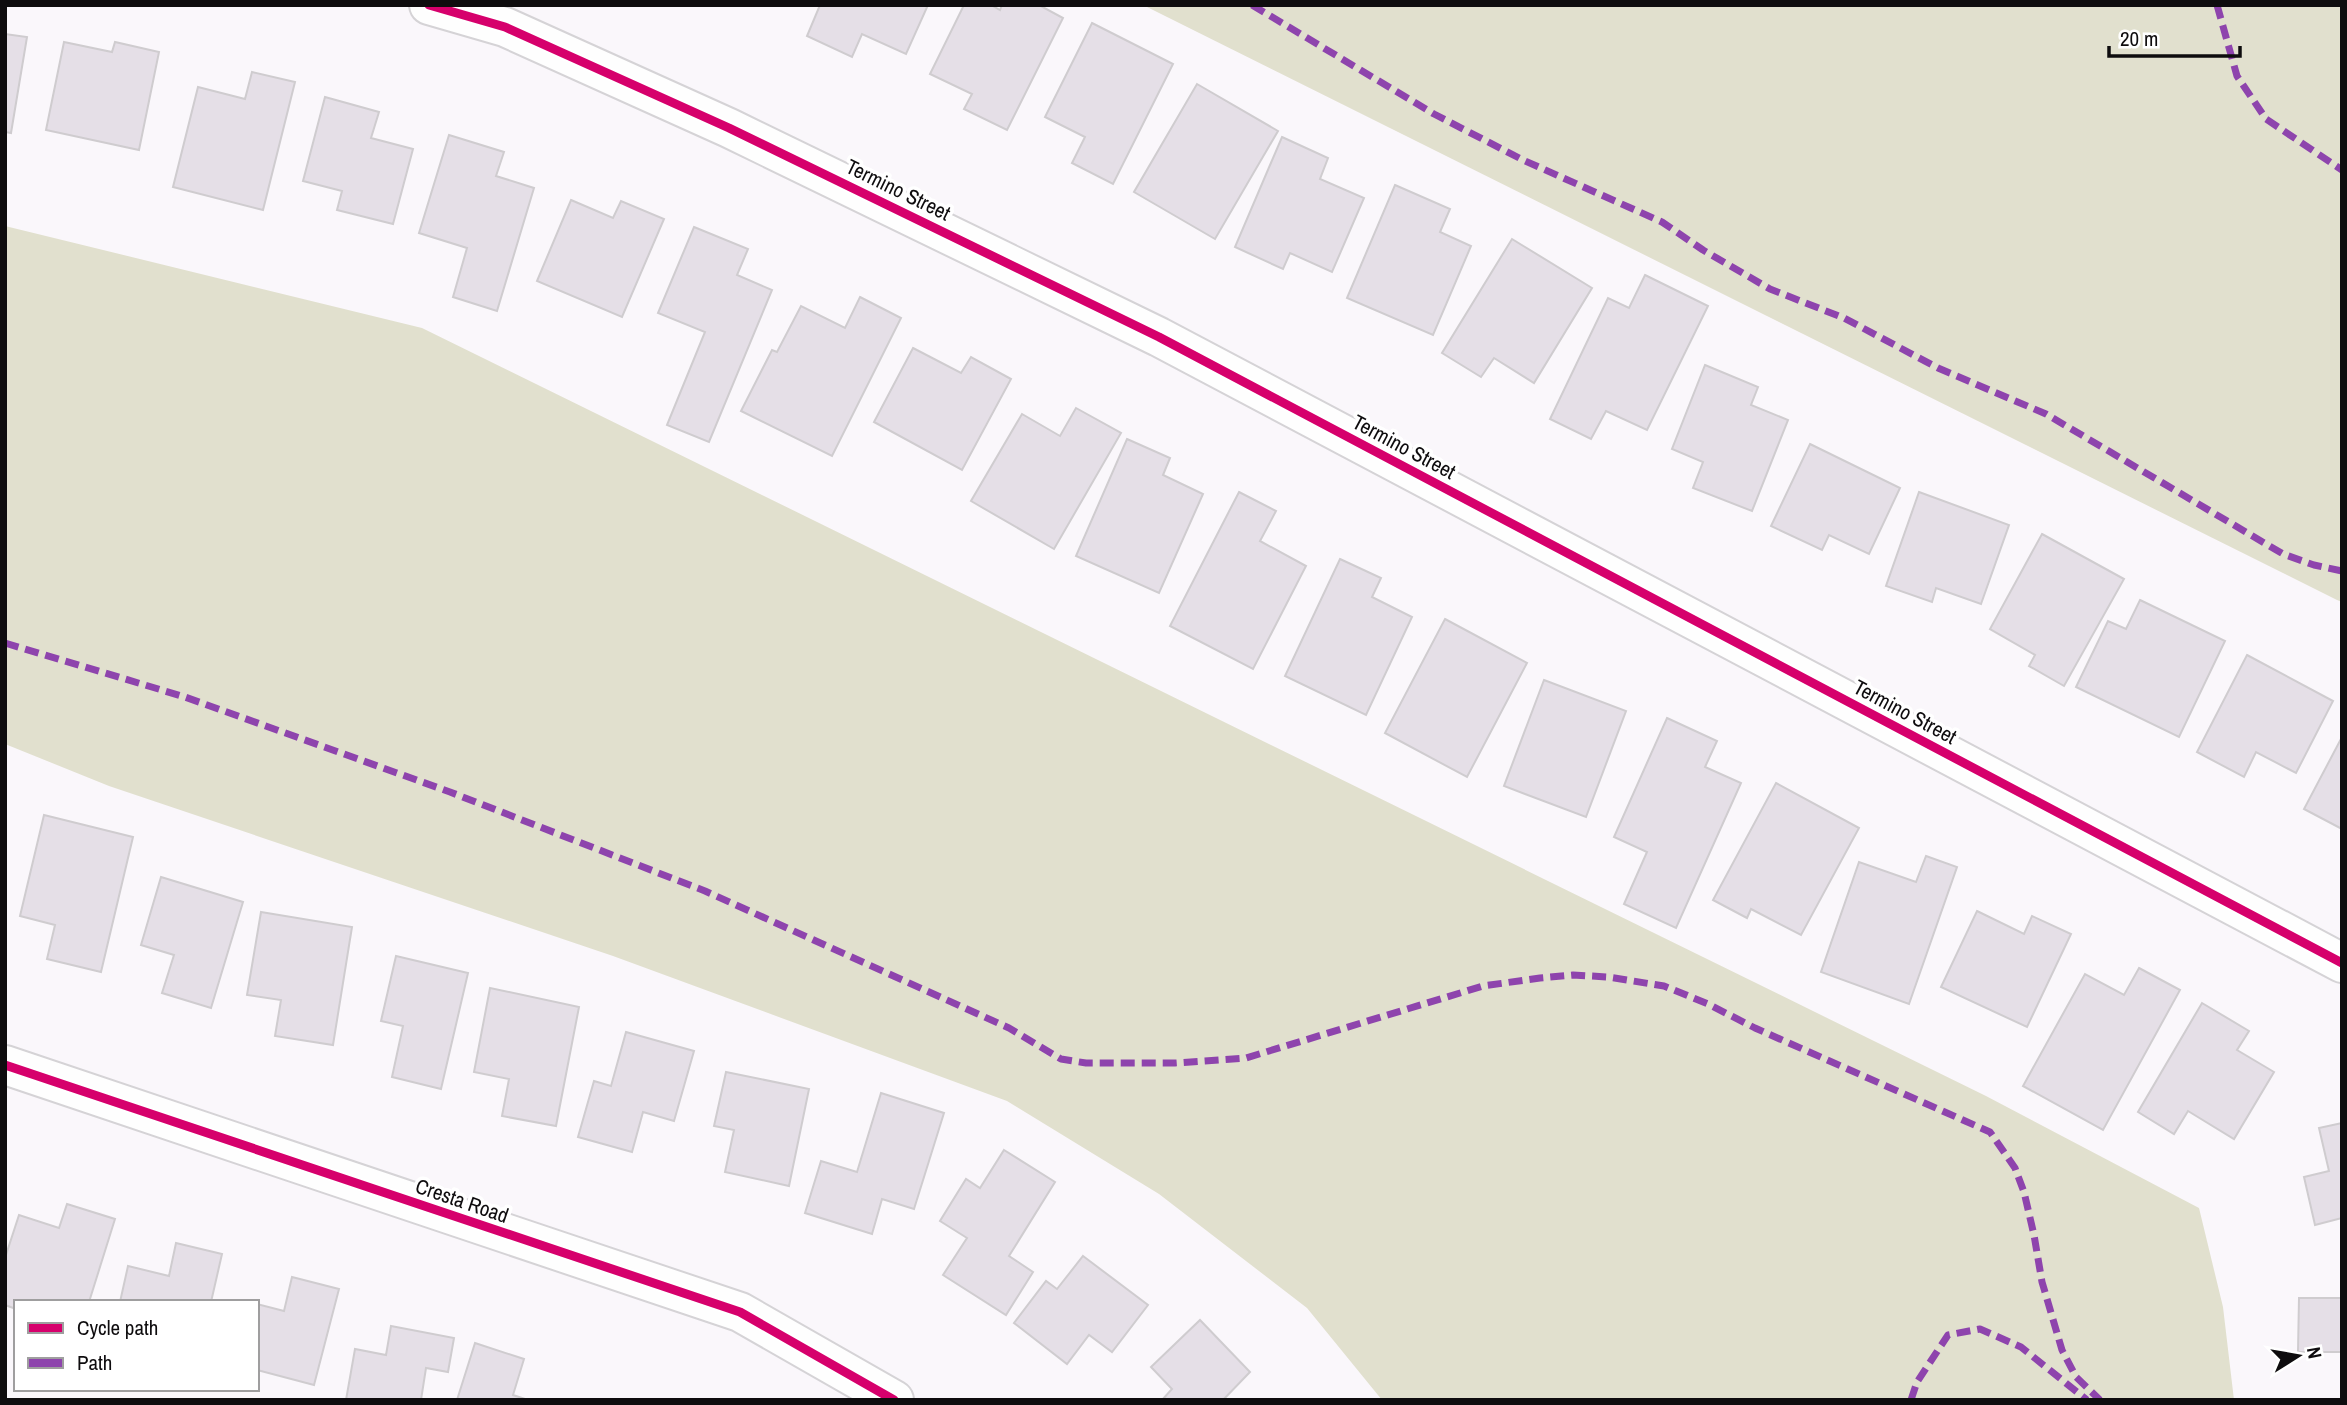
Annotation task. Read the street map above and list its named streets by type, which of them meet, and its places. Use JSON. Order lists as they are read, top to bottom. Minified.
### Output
{"streets":{"street":["Termino Street","Cresta Road"]},"legend":["Cycle path","Path"],"scale_bar":"20 m","north":"right"}
